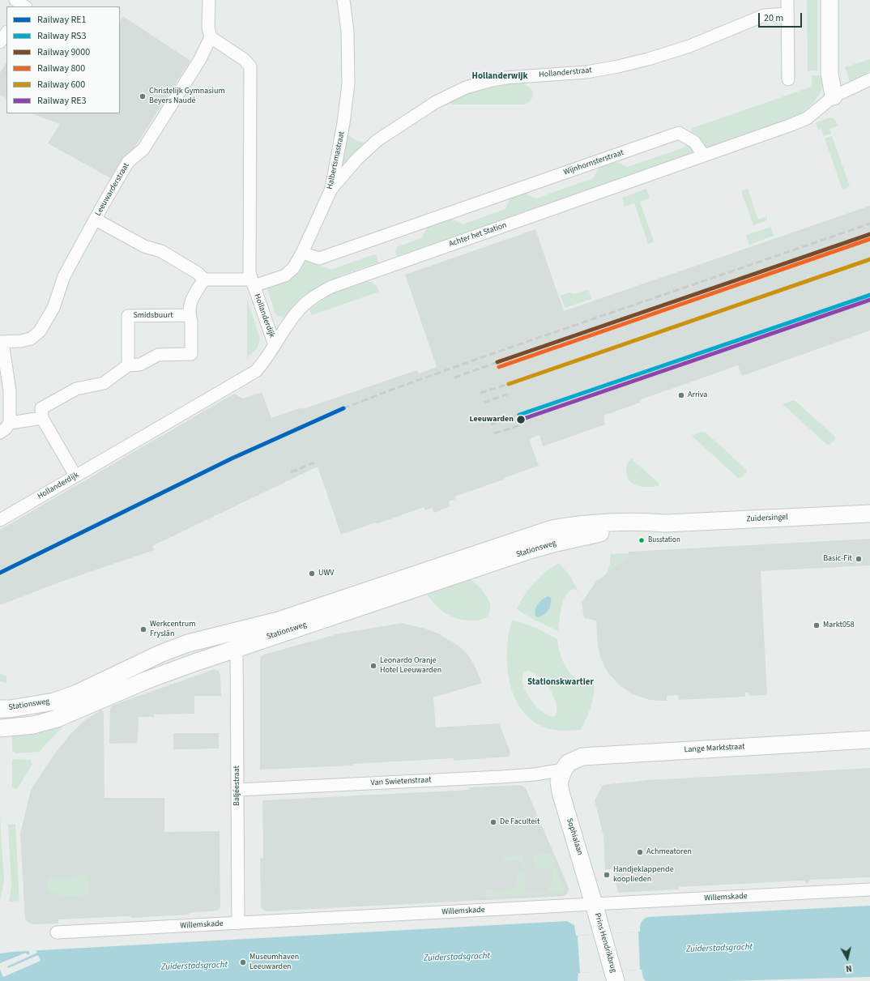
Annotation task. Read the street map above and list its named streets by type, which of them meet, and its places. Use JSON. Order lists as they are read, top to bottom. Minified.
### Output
{"streets":{"main road":["Zuidersingel","Stationsweg","Lange Marktstraat","Sophialaan","Prins Hendrikbrug"],"street":["Hollanderstraat","Halbertsmastraat","Wijnhornsterstraat","Leeuwarderstraat","Achter het Station","Smidsbuurt","Hollanderdijk","Van Swietenstraat","Baljéestraat","Willemskade"]},"crossings":[["Hollanderstraat","Halbertsmastraat"],["Halbertsmastraat","Wijnhornsterstraat"],["Halbertsmastraat","Hollanderdijk"],["Wijnhornsterstraat","Achter het Station"],["Leeuwarderstraat","Hollanderdijk"],["Achter het Station","Hollanderdijk"],["Zuidersingel","Stationsweg"],["Stationsweg","Baljéestraat"],["Lange Marktstraat","Van Swietenstraat"],["Lange Marktstraat","Sophialaan"],["Van Swietenstraat","Baljéestraat"],["Van Swietenstraat","Sophialaan"],["Baljéestraat","Willemskade"],["Sophialaan","Willemskade"],["Sophialaan","Prins Hendrikbrug"],["Willemskade","Prins Hendrikbrug"]],"districts":["Hollanderwijk","Stationskwartier"],"water":["Zuiderstadsgracht"],"places":["Christelijk Gymnasium Beyers Naudé","Arriva","Leeuwarden","Busstation","Basic-Fit","UWV","Markt058","Werkcentrum Fryslân","Leonardo Oranje Hotel Leeuwarden","De Faculteit","Achmeatoren","Handjeklappende kooplieden","Museumhaven Leeuwarden"],"lines":["rail line 9000","rail line 800","rail line 600","rail line RS3","rail line RE3","rail line RE1"],"legend":["Railway RE1","Railway RS3","Railway 9000","Railway 800","Railway 600","Railway RE3"],"scale_bar":"20 m","north":"bottom"}
